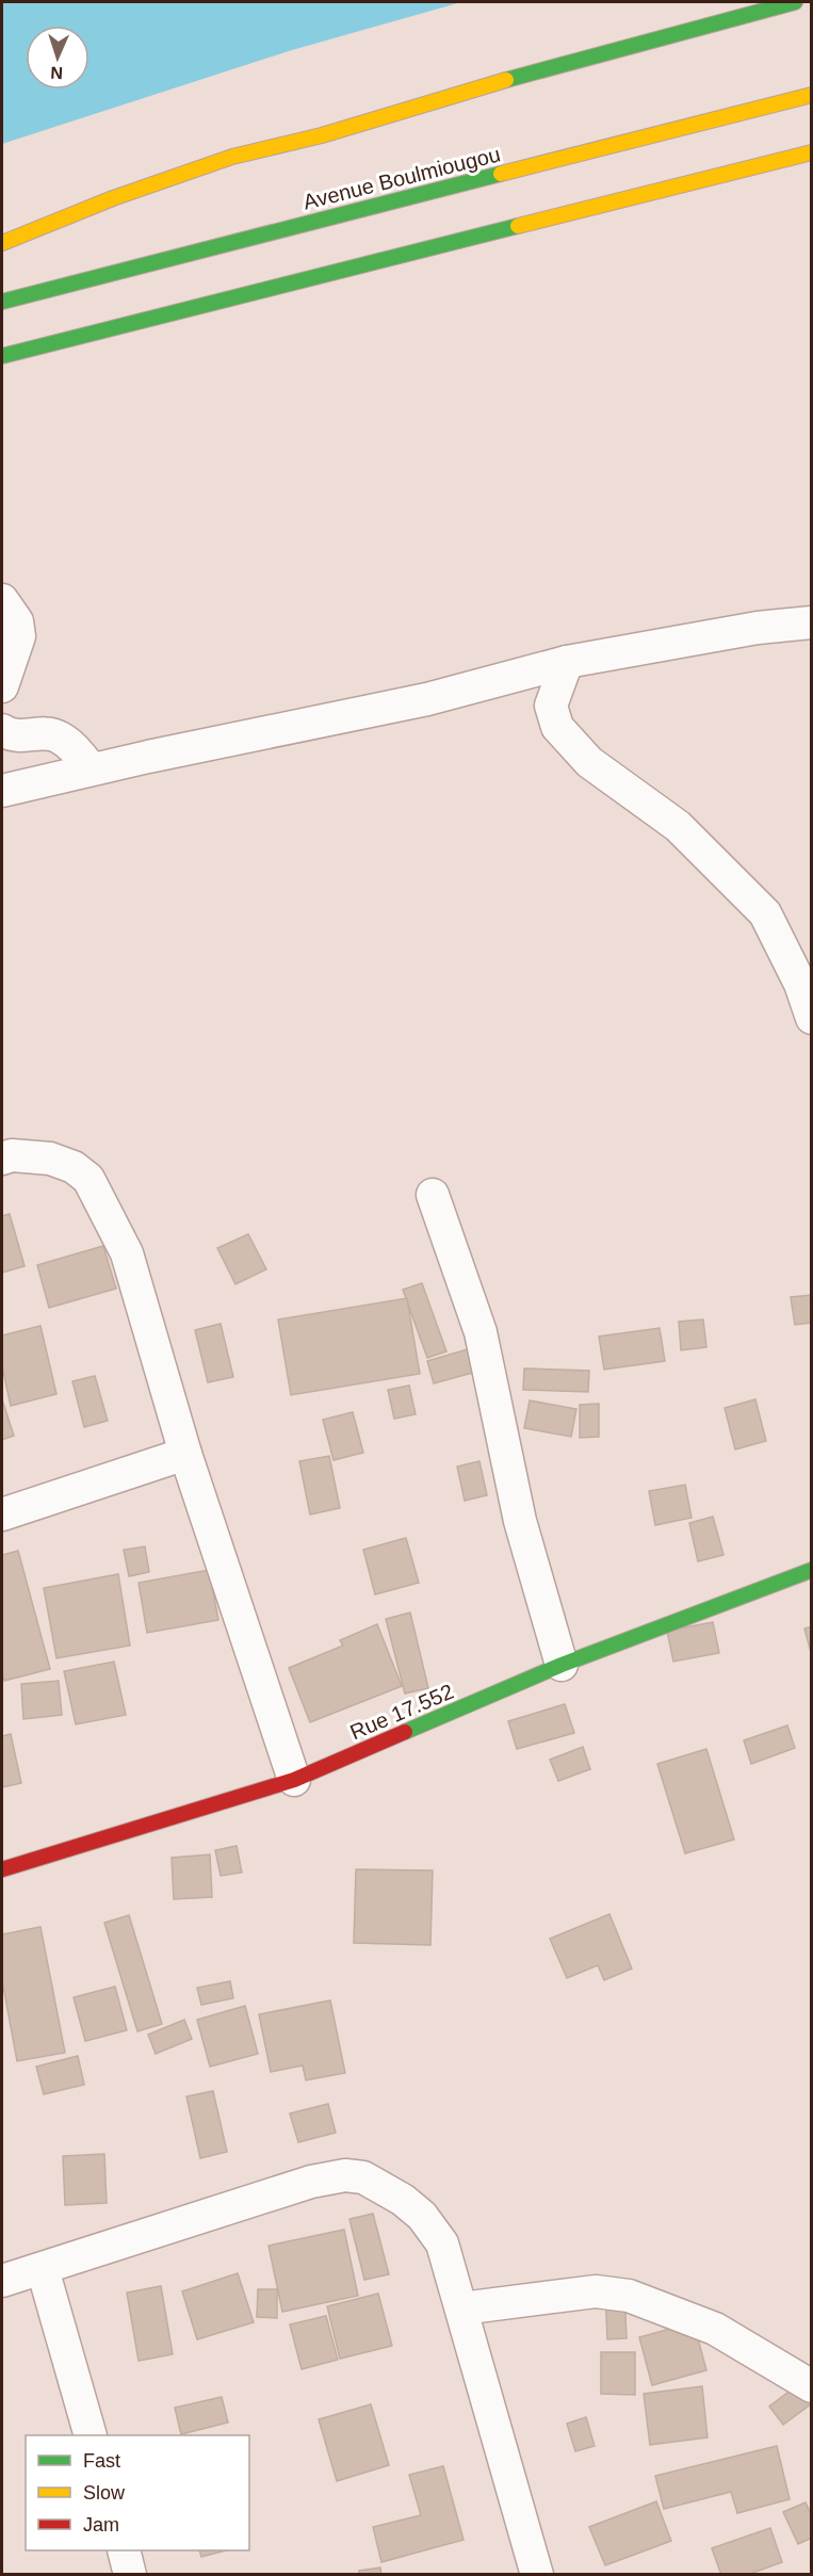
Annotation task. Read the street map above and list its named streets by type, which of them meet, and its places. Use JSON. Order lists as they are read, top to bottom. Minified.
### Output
{"streets":{"main road":["Avenue Boulmiougou","Rue 17.552"]},"legend":["Fast","Slow","Jam"],"north":"bottom"}
